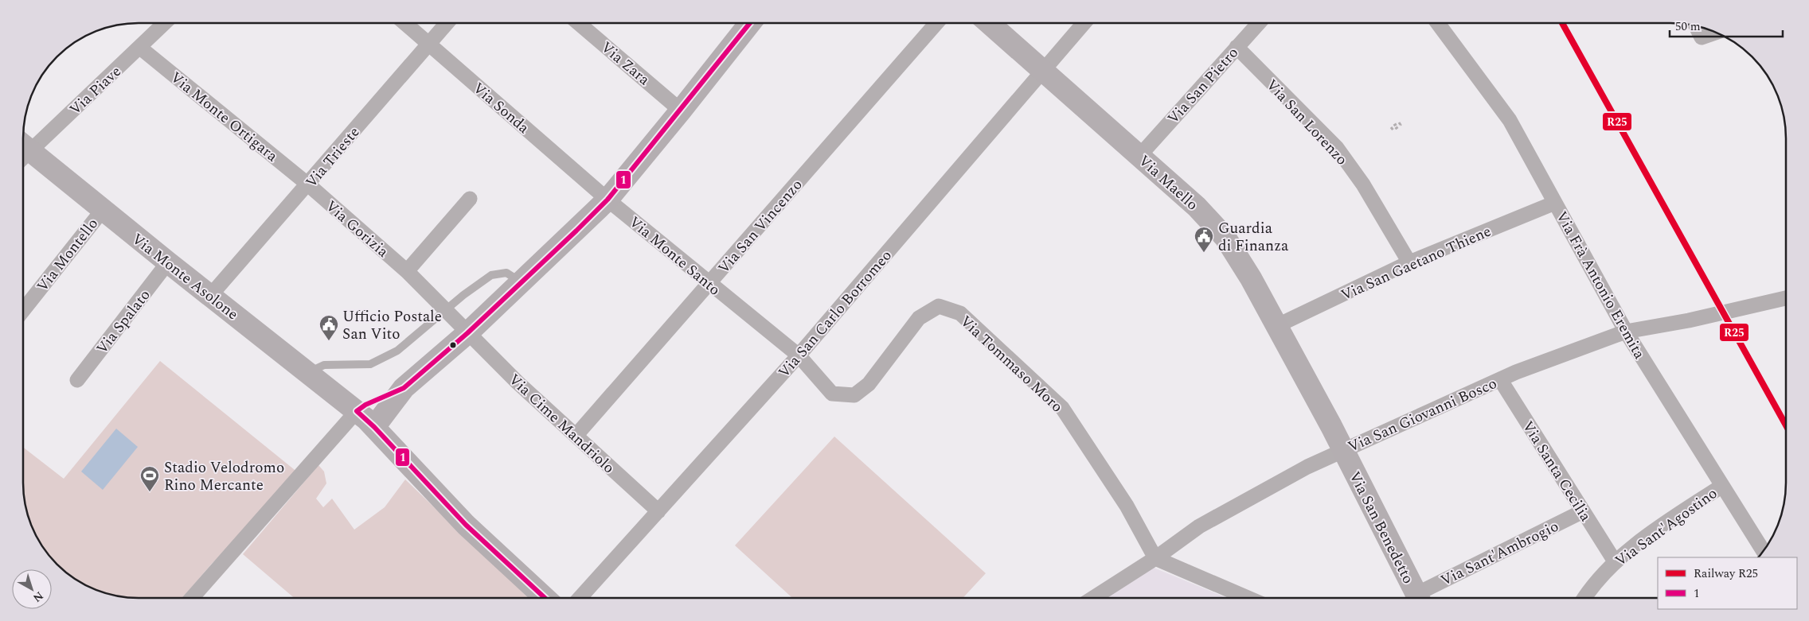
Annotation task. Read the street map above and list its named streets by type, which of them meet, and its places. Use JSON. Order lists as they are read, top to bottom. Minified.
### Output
{"streets":{"street":["Via Zara","Via San Pietro","Via Piave","Via Sonda","Via Monte Ortigara","Via San Lorenzo","Via Trieste","Via Maello","Via San Vincenzo","Via Gorizia","Via Montello","Via Monte Santo","Via San Gaetano Thiene","Via Monte Asolone","Via Frà Antonio Eremita","Via San Carlo Borromeo","Via Spalato","Via Tommaso Moro","Via San Giovanni Bosco","Via Cime Mandriolo","Via Santa Cecilia","Via Sant'Agostino","Via San Benedetto","Via Sant'Ambrogio"]},"crossings":[["Via San Pietro","Via San Lorenzo"],["Via San Pietro","Via Maello"],["Via Piave","Via Monte Ortigara"],["Via Sonda","Via Trieste"],["Via Sonda","Via Monte Santo"],["Via Monte Ortigara","Via Trieste"],["Via Monte Ortigara","Via Gorizia"],["Via San Lorenzo","Via San Gaetano Thiene"],["Via Trieste","Via Gorizia"],["Via Trieste","Via Monte Asolone"],["Via Maello","Via San Gaetano Thiene"],["Via Maello","Via San Carlo Borromeo"],["Via Maello","Via San Giovanni Bosco"],["Via Maello","Via San Benedetto"],["Via San Vincenzo","Via Monte Santo"],["Via San Vincenzo","Via Cime Mandriolo"],["Via Gorizia","Via Cime Mandriolo"],["Via Montello","Via Monte Asolone"],["Via Monte Santo","Via San Carlo Borromeo"],["Via Monte Santo","Via Tommaso Moro"],["Via San Gaetano Thiene","Via Frà Antonio Eremita"],["Via Monte Asolone","Via Spalato"],["Via Frà Antonio Eremita","Via San Giovanni Bosco"],["Via Frà Antonio Eremita","Via Sant'Agostino"],["Via San Carlo Borromeo","Via Tommaso Moro"],["Via San Carlo Borromeo","Via Cime Mandriolo"],["Via Tommaso Moro","Via San Giovanni Bosco"],["Via San Giovanni Bosco","Via Santa Cecilia"],["Via San Giovanni Bosco","Via San Benedetto"],["Via Santa Cecilia","Via Sant'Agostino"],["Via Santa Cecilia","Via Sant'Ambrogio"]],"places":{"public building":["Guardia di Finanza","Ufficio Postale San Vito"],"sports":["Stadio Velodromo Rino Mercante"]},"lines":["rail line R25","transit line 1"],"legend":["Railway R25","1"],"scale_bar":"50 m","north":"bottom right"}
